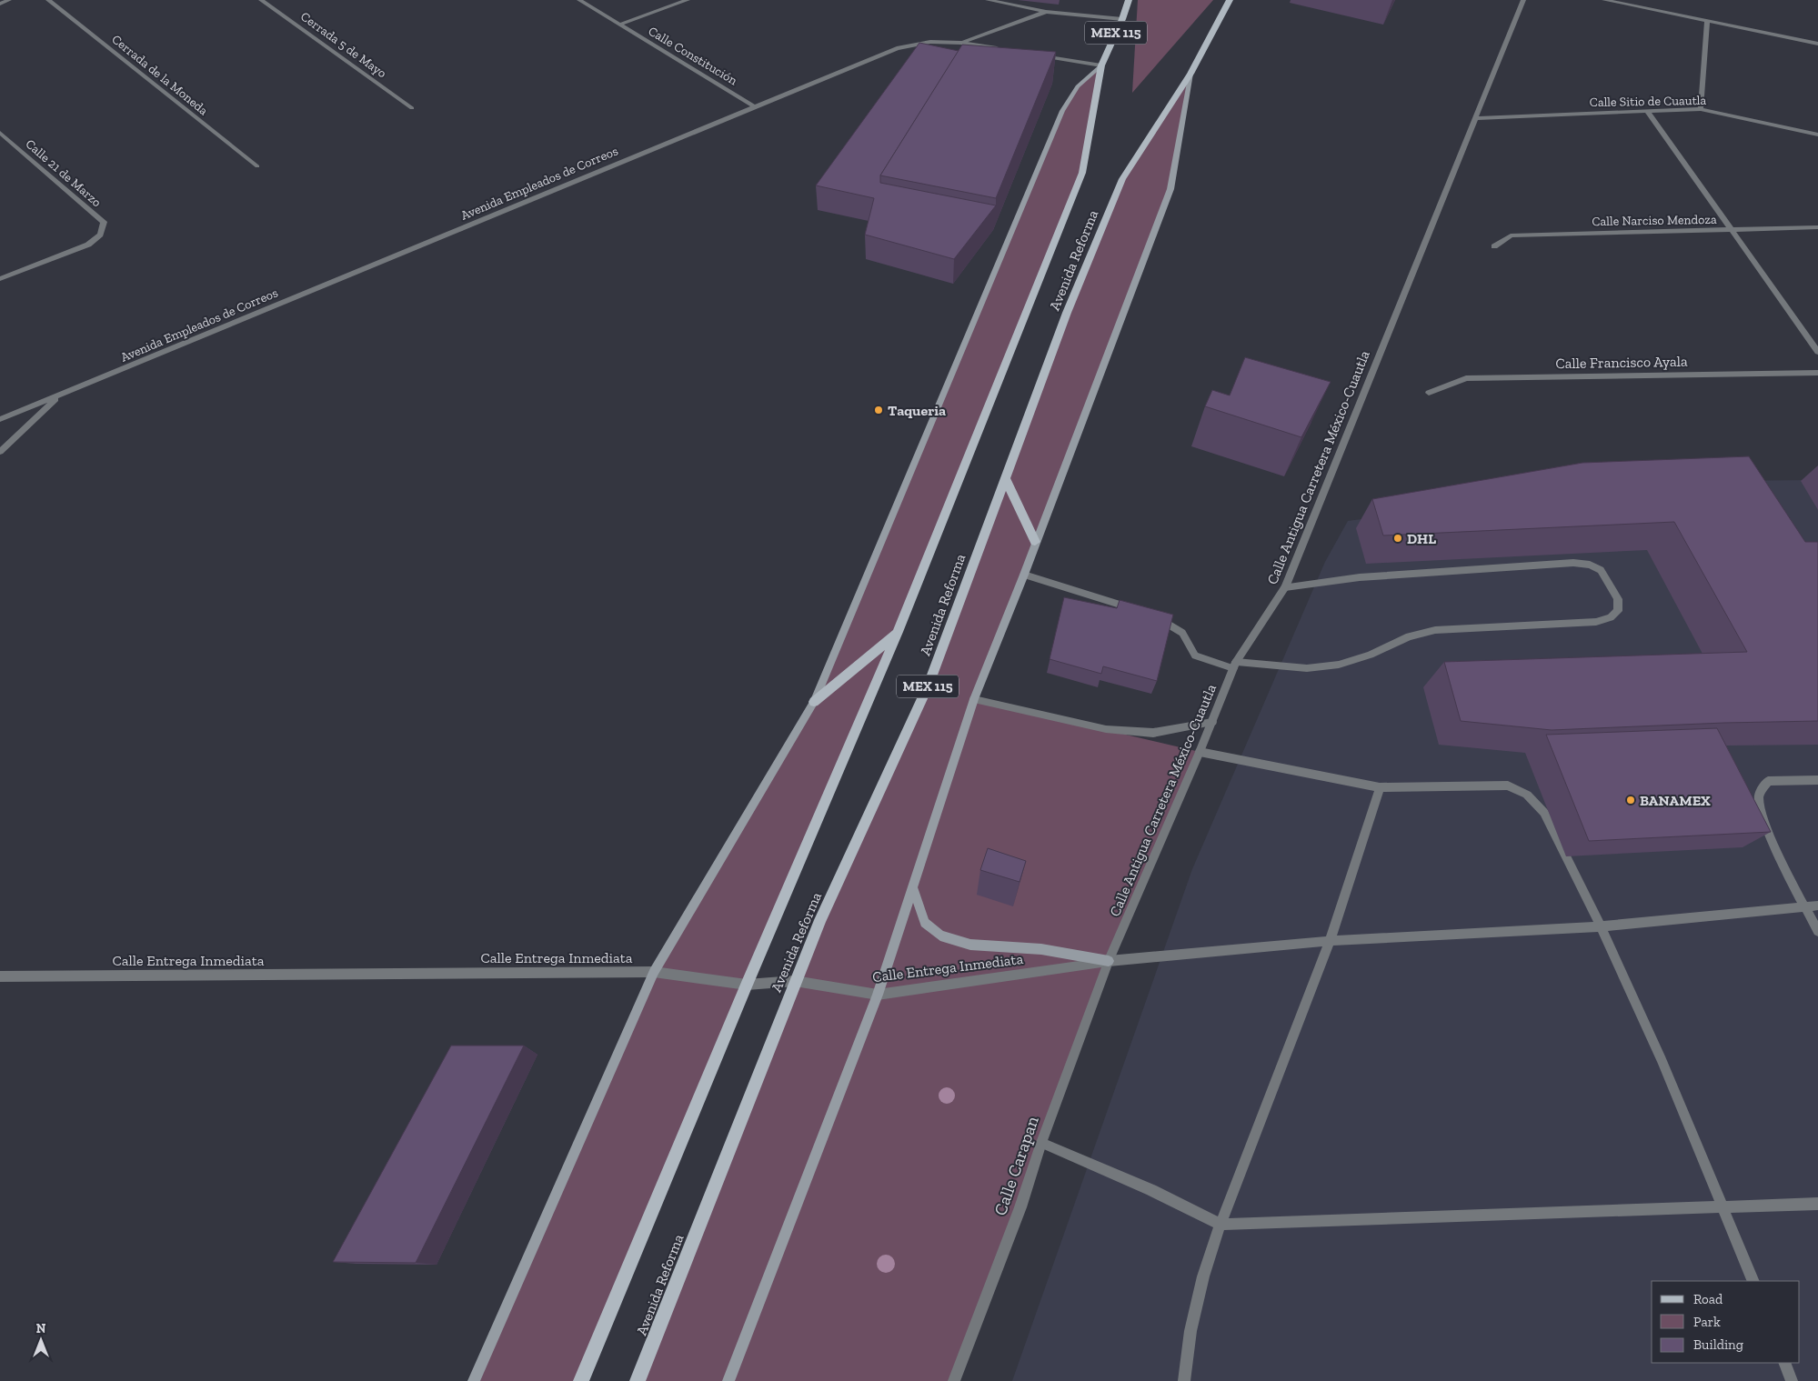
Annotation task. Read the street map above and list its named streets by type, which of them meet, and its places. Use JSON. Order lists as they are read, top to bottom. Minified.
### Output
{"streets":{"main road":["MEX 115","Avenida Reforma"],"street":["Cerrada 5 de Mayo","Calle Constitución","Cerrada de la Moneda","Calle Sitio de Cuautla","Calle 21 de Marzo","Avenida Empleados de Correos","Calle Narciso Mendoza","Calle Francisco Ayala","Calle Antigua Carretera México-Cuautla","Calle Entrega Inmediata","Calle Carapan"]},"crossings":[["Calle Constitución","Avenida Empleados de Correos"],["Calle Sitio de Cuautla","Calle Antigua Carretera México-Cuautla"],["Avenida Reforma","Calle Entrega Inmediata"],["Calle Antigua Carretera México-Cuautla","Calle Entrega Inmediata"],["Calle Antigua Carretera México-Cuautla","Calle Carapan"],["Calle Entrega Inmediata","Calle Carapan"]],"places":["Taqueria","DHL","BANAMEX"],"legend":["Road","Park","Building"],"north":"top"}
